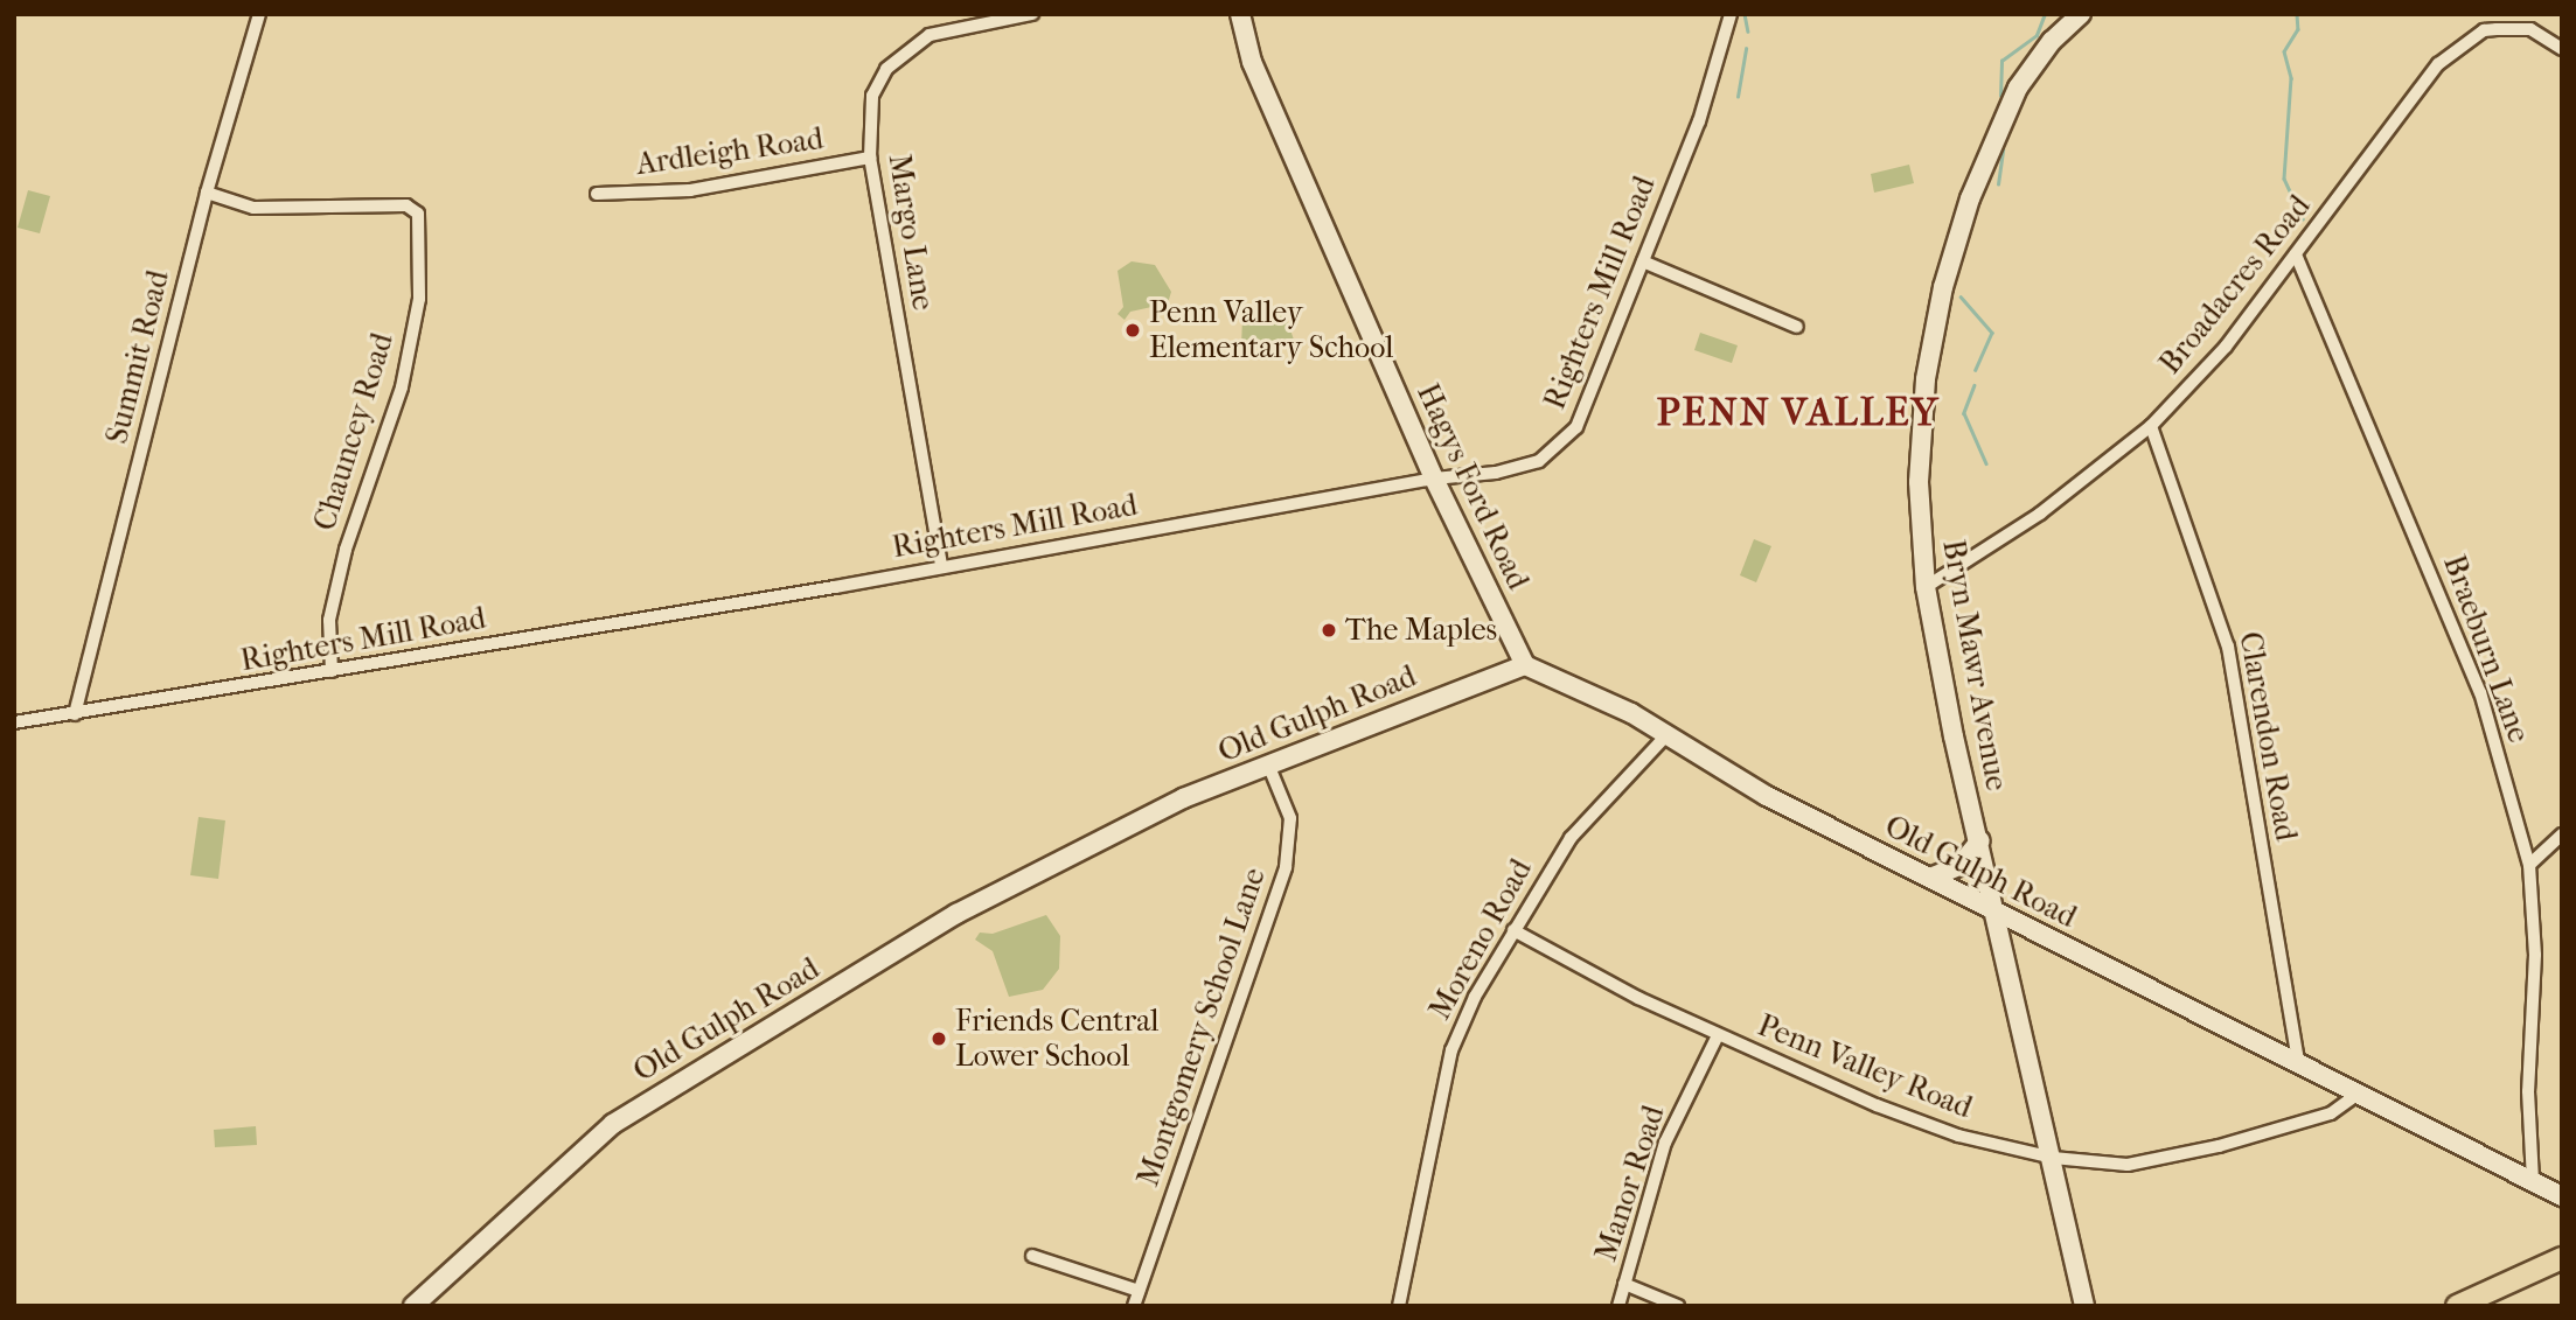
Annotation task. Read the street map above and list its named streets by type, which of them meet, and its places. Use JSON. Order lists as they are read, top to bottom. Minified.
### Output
{"streets":{"street":["Ardleigh Road","Margo Lane","Broadacres Road","Righters Mill Road","Summit Road","Chauncey Road","Hagys Ford Road","Braeburn Lane","Bryn Mawr Avenue","Old Gulph Road","Clarendon Road","Moreno Road","Montgomery School Lane","Penn Valley Road","Manor Road"]},"crossings":[["Ardleigh Road","Margo Lane"],["Margo Lane","Righters Mill Road"],["Broadacres Road","Braeburn Lane"],["Broadacres Road","Bryn Mawr Avenue"],["Broadacres Road","Clarendon Road"],["Righters Mill Road","Summit Road"],["Righters Mill Road","Chauncey Road"],["Righters Mill Road","Hagys Ford Road"],["Summit Road","Chauncey Road"],["Hagys Ford Road","Old Gulph Road"],["Braeburn Lane","Old Gulph Road"],["Bryn Mawr Avenue","Old Gulph Road"],["Bryn Mawr Avenue","Penn Valley Road"],["Old Gulph Road","Clarendon Road"],["Old Gulph Road","Moreno Road"],["Old Gulph Road","Montgomery School Lane"],["Old Gulph Road","Penn Valley Road"],["Moreno Road","Penn Valley Road"],["Penn Valley Road","Manor Road"]],"districts":["PENN VALLEY"],"places":["Penn Valley Elementary School","The Maples","Friends Central Lower School"]}
